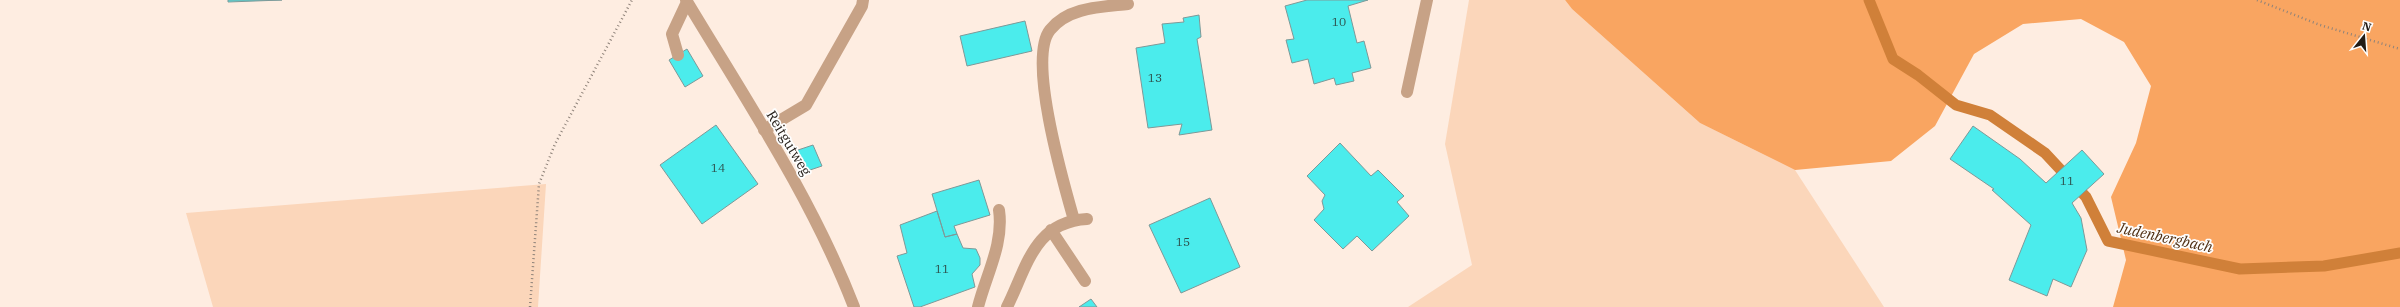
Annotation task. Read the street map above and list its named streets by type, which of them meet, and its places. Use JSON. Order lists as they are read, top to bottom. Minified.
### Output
{"streets":{"street":["Reitgutweg"]},"water":["Judenbergbach"],"house_numbers":["10","13","14","11","15","11"],"north":"top"}
